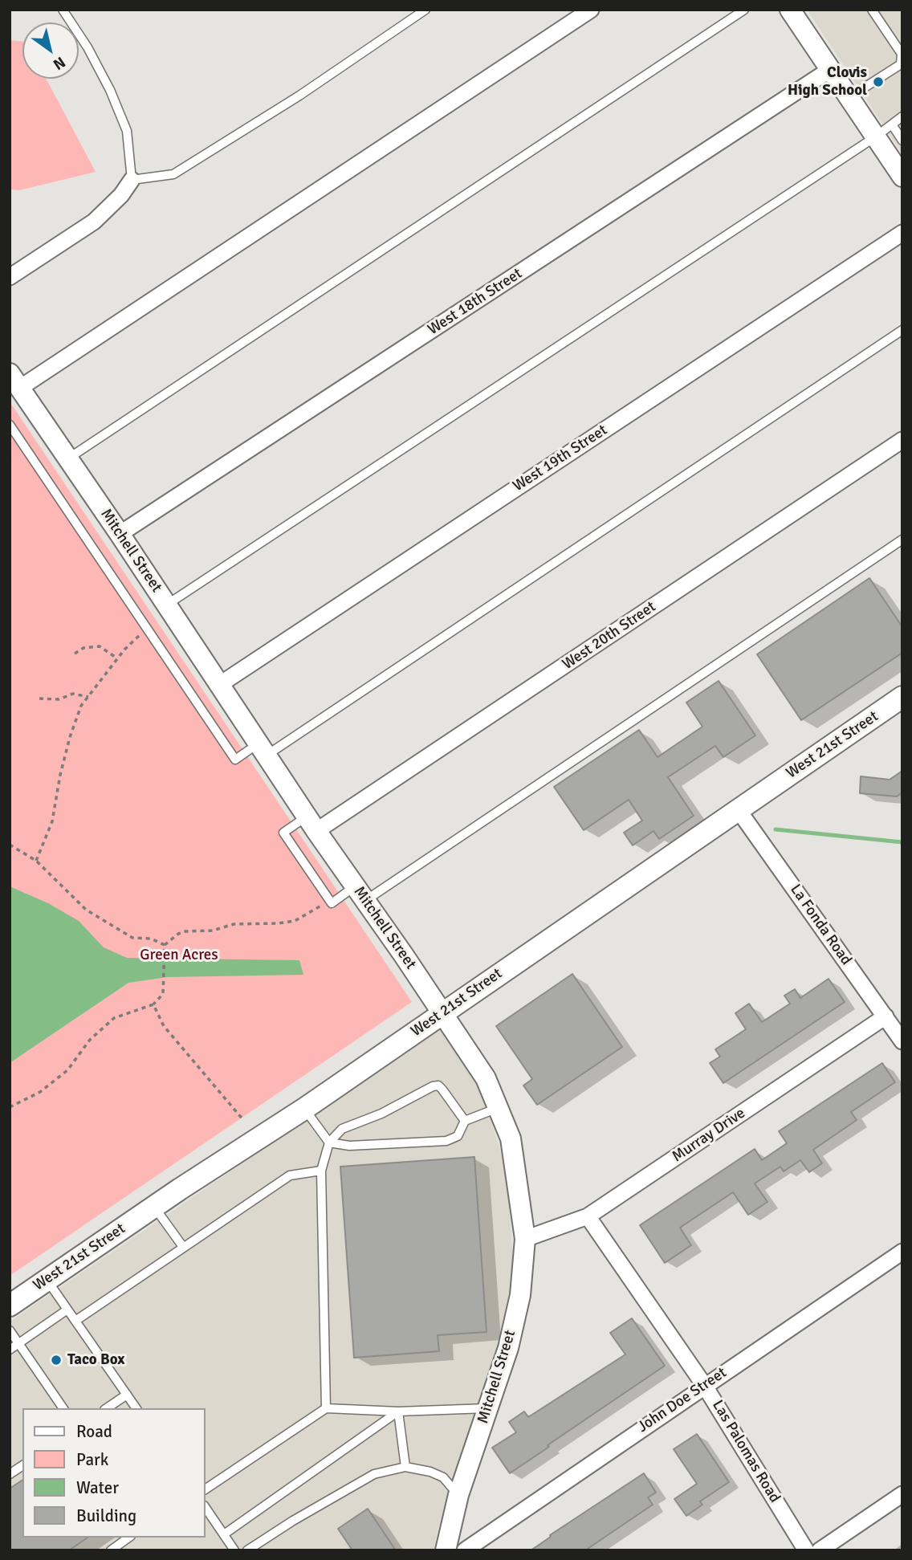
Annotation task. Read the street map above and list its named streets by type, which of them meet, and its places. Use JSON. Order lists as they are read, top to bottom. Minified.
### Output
{"streets":{"main road":["West 21st Street"],"street":["West 18th Street","West 19th Street","Mitchell Street","West 20th Street","La Fonda Road","Murray Drive","John Doe Street","Las Palomas Road"]},"crossings":[["West 18th Street","Mitchell Street"],["West 19th Street","Mitchell Street"],["Mitchell Street","West 20th Street"],["Mitchell Street","West 21st Street"],["Mitchell Street","Murray Drive"],["West 21st Street","La Fonda Road"],["La Fonda Road","Murray Drive"],["Murray Drive","Las Palomas Road"],["John Doe Street","Las Palomas Road"]],"parks":["Green Acres"],"places":["Clovis High School","Taco Box"],"legend":["Road","Park","Water","Building"],"north":"bottom right"}
